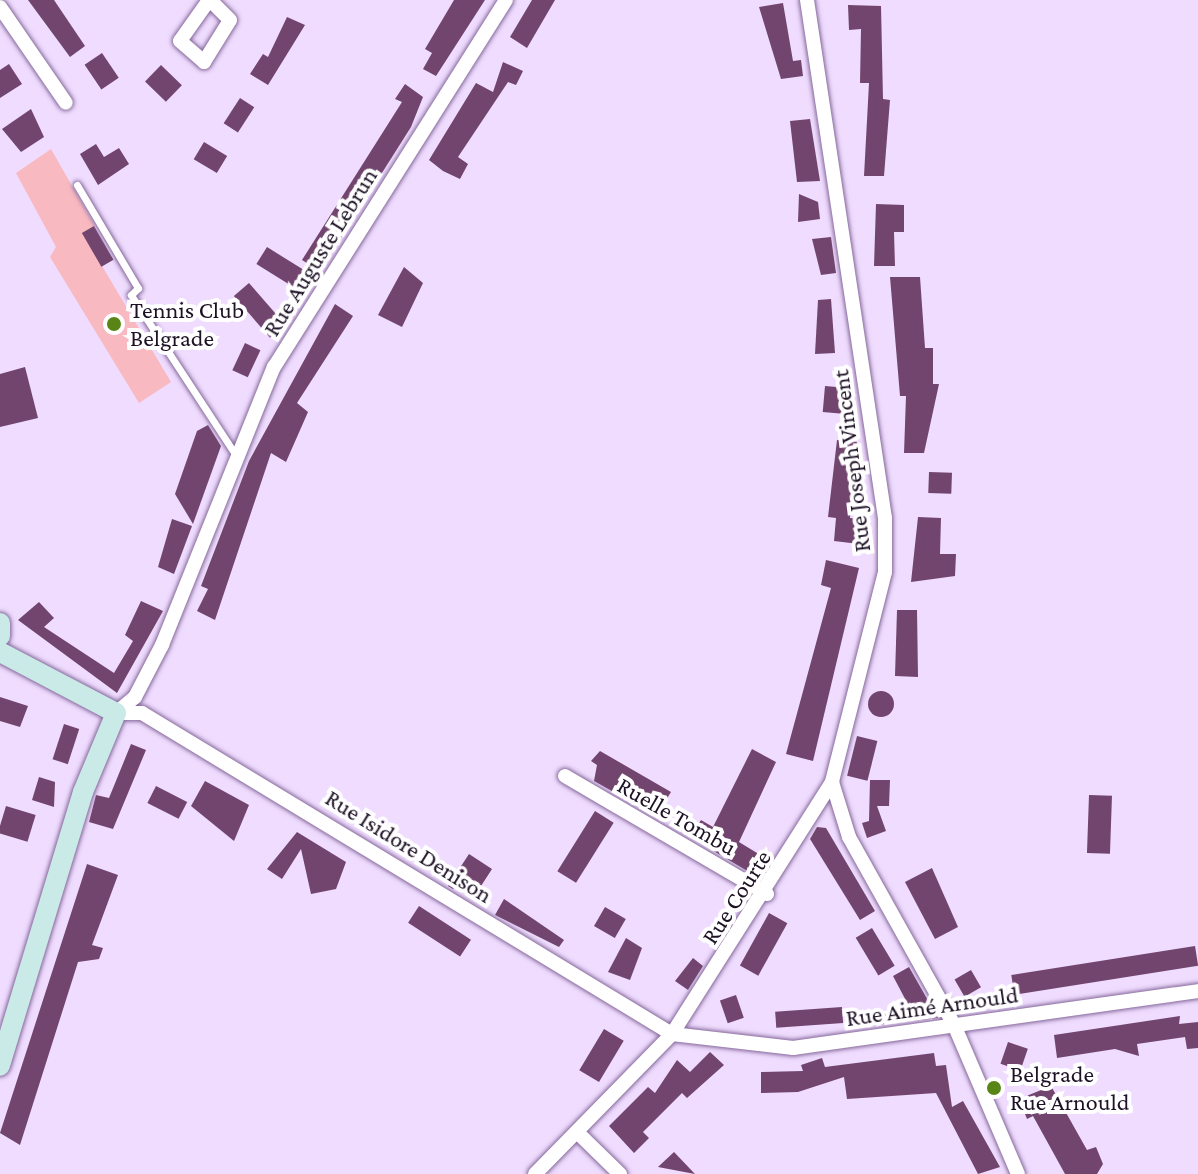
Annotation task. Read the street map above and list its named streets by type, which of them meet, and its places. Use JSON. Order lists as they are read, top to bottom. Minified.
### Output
{"streets":{"street":["Rue Auguste Lebrun","Rue Joseph Vincent","Ruelle Tombu","Rue Isidore Denison","Rue Courte","Rue Aimé Arnould"]},"crossings":[["Rue Auguste Lebrun","Rue Isidore Denison"],["Rue Joseph Vincent","Rue Courte"],["Ruelle Tombu","Rue Courte"],["Rue Isidore Denison","Rue Courte"],["Rue Isidore Denison","Rue Aimé Arnould"],["Rue Courte","Rue Aimé Arnould"]],"places":["Tennis Club Belgrade","Belgrade Rue Arnould"]}
